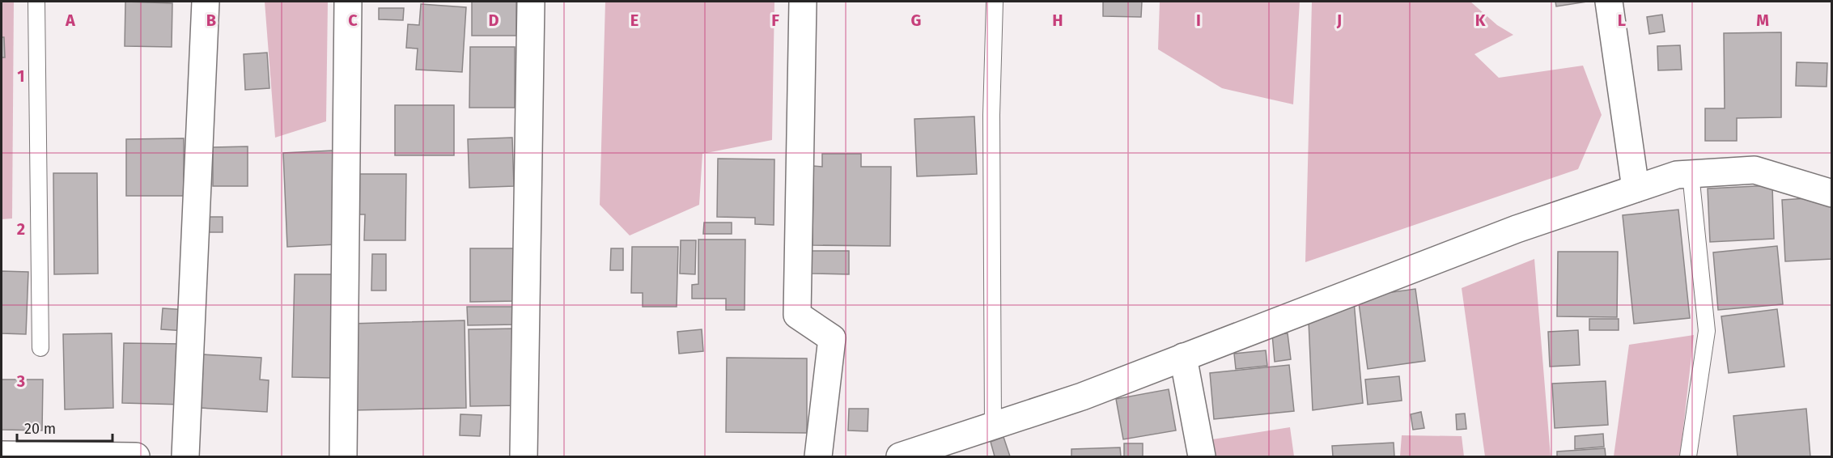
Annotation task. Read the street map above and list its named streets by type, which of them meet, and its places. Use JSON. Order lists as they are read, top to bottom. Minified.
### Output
{"scale_bar":"20 m","grid":{"columns":["A","B","C","D","E","F","G","H","I","J","K","L","M"],"rows":["1","2","3"]}}
